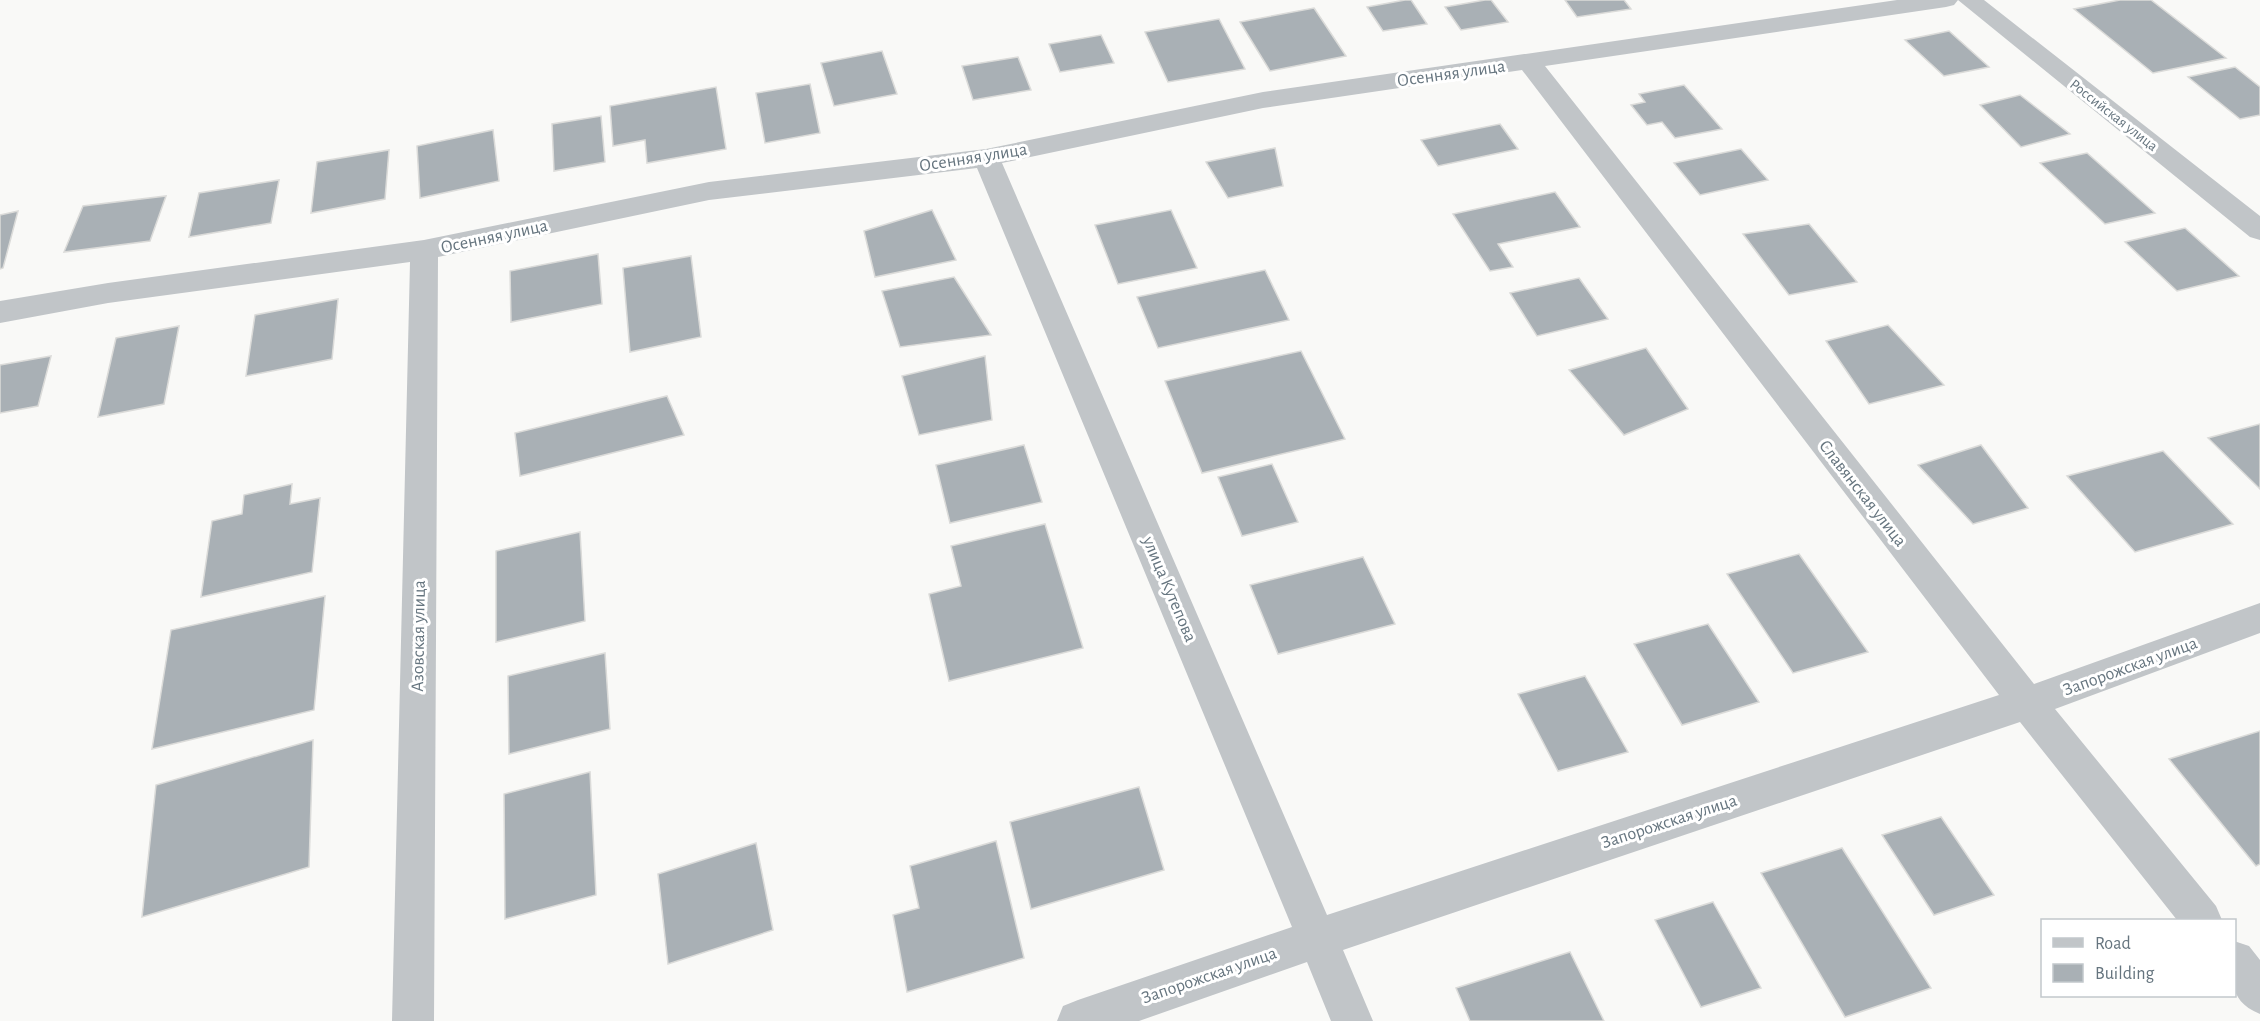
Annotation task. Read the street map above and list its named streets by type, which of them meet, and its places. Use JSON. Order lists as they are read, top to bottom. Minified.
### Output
{"streets":{"street":["Осенняя улица","Российская улица","Славянская улица","улица Кутепова","Азовская улица","Запорожская улица"]},"crossings":[["Осенняя улица","Славянская улица"],["Осенняя улица","улица Кутепова"],["Осенняя улица","Азовская улица"],["Славянская улица","Запорожская улица"],["улица Кутепова","Запорожская улица"]],"legend":["Road","Building"]}
